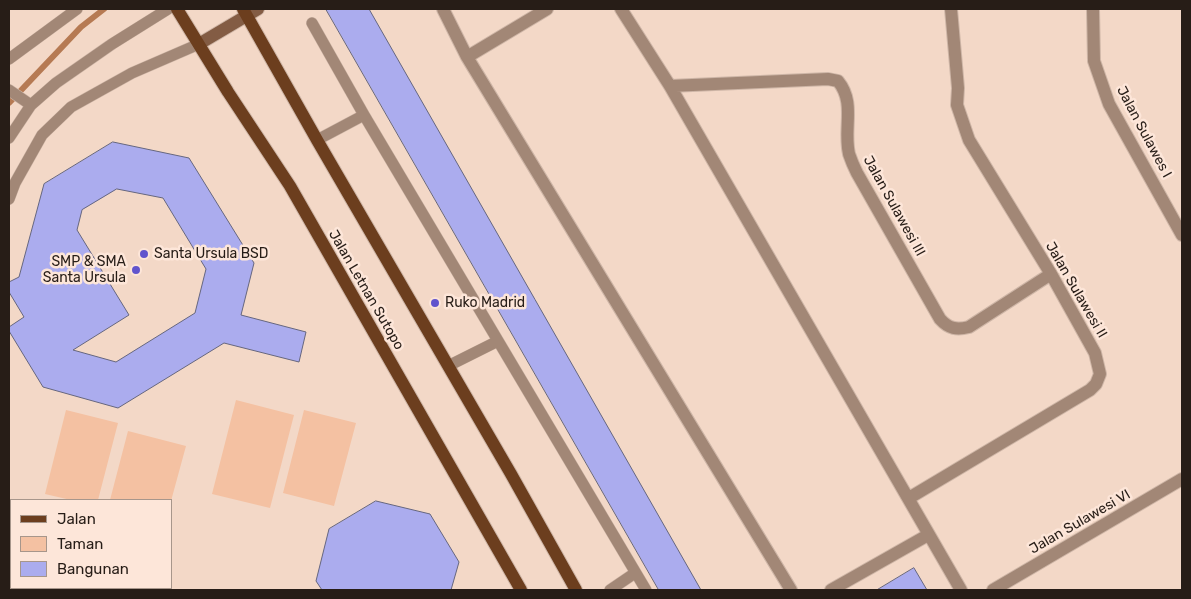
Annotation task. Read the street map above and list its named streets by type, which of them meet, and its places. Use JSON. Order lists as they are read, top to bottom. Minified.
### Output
{"streets":{"main road":["Jalan Letnan Sutopo"],"street":["Jalan Sulawes I","Jalan Sulawesi III","Jalan Sulawesi II","Jalan Sulawesi VI"]},"crossings":[["Jalan Sulawesi III","Jalan Sulawesi II"]],"places":["Santa Ursula BSD","SMP & SMA Santa Ursula","Ruko Madrid"],"legend":["Jalan","Taman","Bangunan"]}
